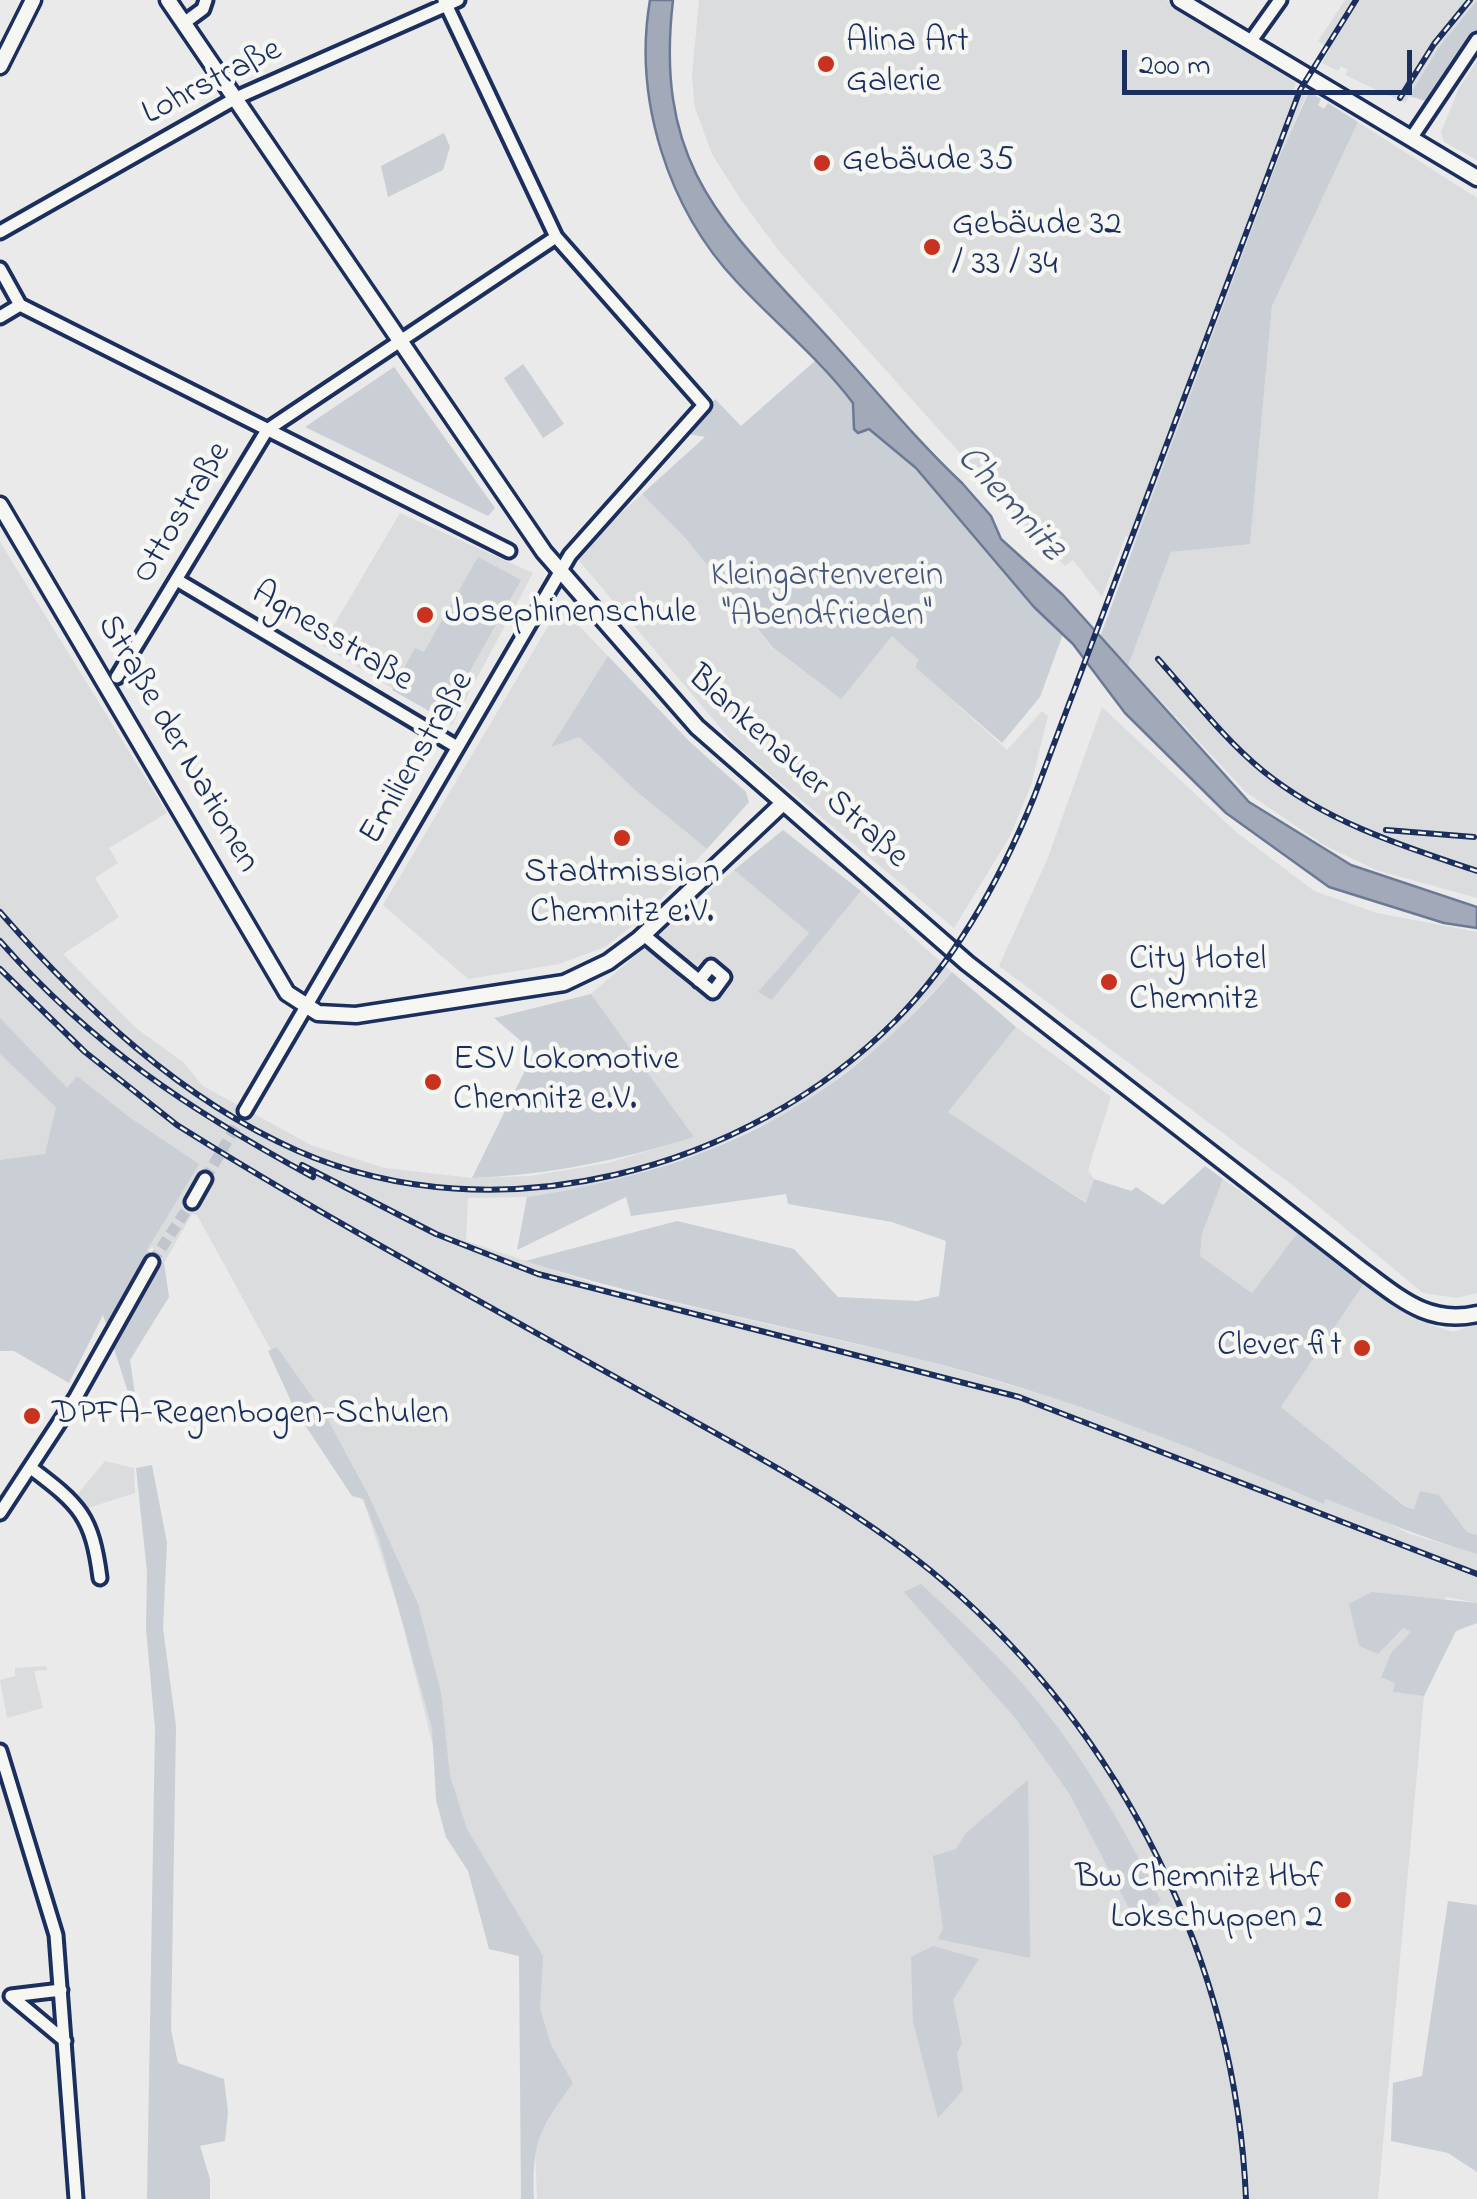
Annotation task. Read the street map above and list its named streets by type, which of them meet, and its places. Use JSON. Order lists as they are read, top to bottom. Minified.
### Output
{"streets":{"main road":["Straße der Nationen","Blankenauer Straße"],"street":["Lohrstraße","Ottostraße","Agnesstraße","Emilienstraße"]},"crossings":[["Lohrstraße","Blankenauer Straße"],["Ottostraße","Agnesstraße"],["Agnesstraße","Emilienstraße"],["Straße der Nationen","Emilienstraße"],["Emilienstraße","Blankenauer Straße"]],"water":["Chemnitz"],"parks":["Kleingartenverein \"Abendfrieden\""],"places":["Alina Art Galerie","Gebäude 35","Gebäude 32 / 33 / 34","Josephinenschule","Stadtmission Chemnitz e.V.","City Hotel Chemnitz","ESV Lokomotive Chemnitz e.V.","Clever fit","DPFA-Regenbogen-Schulen","Bw Chemnitz Hbf Lokschuppen 2"],"scale_bar":"200 m"}
